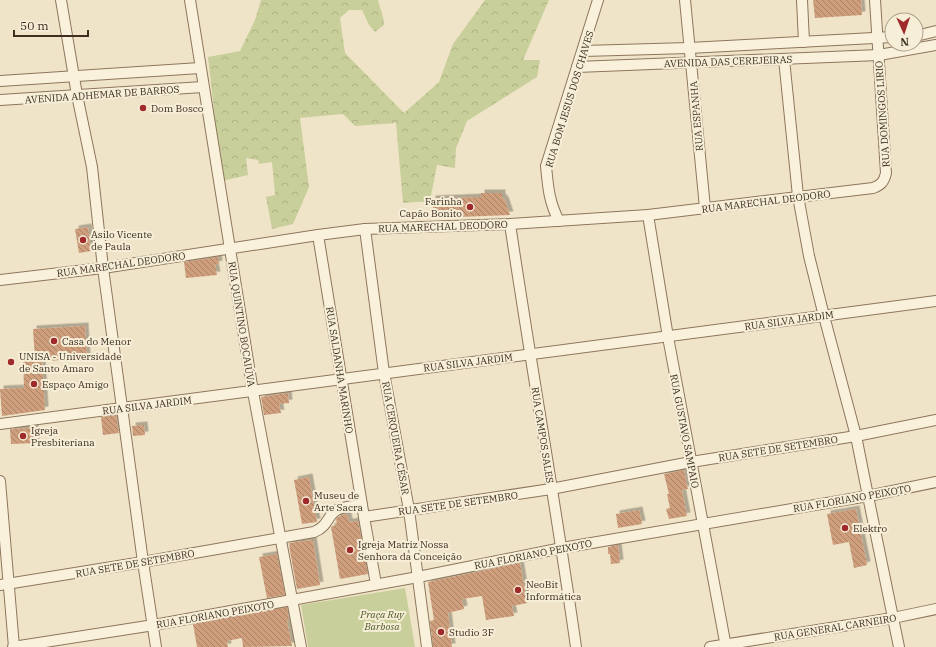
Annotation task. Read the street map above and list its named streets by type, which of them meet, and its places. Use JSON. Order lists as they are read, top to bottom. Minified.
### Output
{"streets":{"street":["AVENIDA DAS CEREJEIRAS","AVENIDA ADHEMAR DE BARROS","RUA BOM JESUS DOS CHAVES","RUA DOMINGOS LIRIO","RUA ESPANHA","RUA MARECHAL DEODORO","RUA SILVA JARDIM","RUA QUINTINO BOCAIÚVA","RUA SALDANHA MARINHO","RUA GUSTAVO SAMPAIO","RUA CAMPOS SALES","RUA CERQUEIRA CÉSAR","RUA SETE DE SETEMBRO","RUA FLORIANO PEIXOTO","RUA GENERAL CARNEIRO"]},"crossings":[["AVENIDA DAS CEREJEIRAS","RUA BOM JESUS DOS CHAVES"],["AVENIDA DAS CEREJEIRAS","RUA DOMINGOS LIRIO"],["AVENIDA DAS CEREJEIRAS","RUA ESPANHA"],["AVENIDA ADHEMAR DE BARROS","RUA QUINTINO BOCAIÚVA"],["RUA BOM JESUS DOS CHAVES","RUA MARECHAL DEODORO"],["RUA DOMINGOS LIRIO","RUA MARECHAL DEODORO"],["RUA ESPANHA","RUA MARECHAL DEODORO"],["RUA MARECHAL DEODORO","RUA QUINTINO BOCAIÚVA"],["RUA MARECHAL DEODORO","RUA SALDANHA MARINHO"],["RUA MARECHAL DEODORO","RUA GUSTAVO SAMPAIO"],["RUA MARECHAL DEODORO","RUA CAMPOS SALES"],["RUA MARECHAL DEODORO","RUA CERQUEIRA CÉSAR"],["RUA SILVA JARDIM","RUA QUINTINO BOCAIÚVA"],["RUA SILVA JARDIM","RUA SALDANHA MARINHO"],["RUA SILVA JARDIM","RUA GUSTAVO SAMPAIO"],["RUA SILVA JARDIM","RUA CAMPOS SALES"],["RUA SILVA JARDIM","RUA CERQUEIRA CÉSAR"],["RUA QUINTINO BOCAIÚVA","RUA SETE DE SETEMBRO"],["RUA QUINTINO BOCAIÚVA","RUA FLORIANO PEIXOTO"],["RUA SALDANHA MARINHO","RUA SETE DE SETEMBRO"],["RUA GUSTAVO SAMPAIO","RUA SETE DE SETEMBRO"],["RUA GUSTAVO SAMPAIO","RUA FLORIANO PEIXOTO"],["RUA GUSTAVO SAMPAIO","RUA GENERAL CARNEIRO"],["RUA CAMPOS SALES","RUA SETE DE SETEMBRO"],["RUA CAMPOS SALES","RUA FLORIANO PEIXOTO"],["RUA CERQUEIRA CÉSAR","RUA SETE DE SETEMBRO"],["RUA CERQUEIRA CÉSAR","RUA FLORIANO PEIXOTO"]],"parks":["Praça Ruy Barbosa"],"places":["Dom Bosco","Farinha Capão Bonito","Asilo Vicente de Paula","Casa do Menor","UNISA - Universidade de Santo Amaro","Espaço Amigo","Igreja Presbiteriana","Museu de Arte Sacra","Elektro","Igreja Matriz Nossa Senhora da Conceição","NeoBit Informática","Studio 3F"],"scale_bar":"50 m","north":"bottom"}
